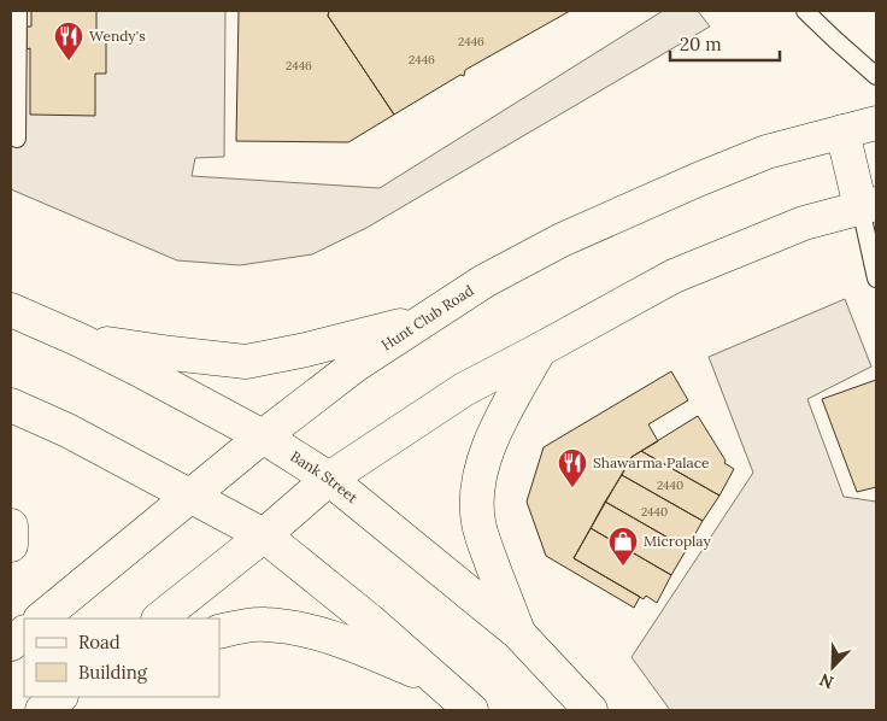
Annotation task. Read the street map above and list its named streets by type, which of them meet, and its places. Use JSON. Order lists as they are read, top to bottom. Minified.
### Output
{"streets":{"main road":["Hunt Club Road","Bank Street"]},"crossings":[["Hunt Club Road","Bank Street"]],"places":{"restaurant":["Wendy's","Shawarma Palace"],"shop":["Microplay"]},"house_numbers":["2446","2446","2446","2440","2440"],"legend":["Road","Building"],"scale_bar":"20 m","north":"bottom left"}
